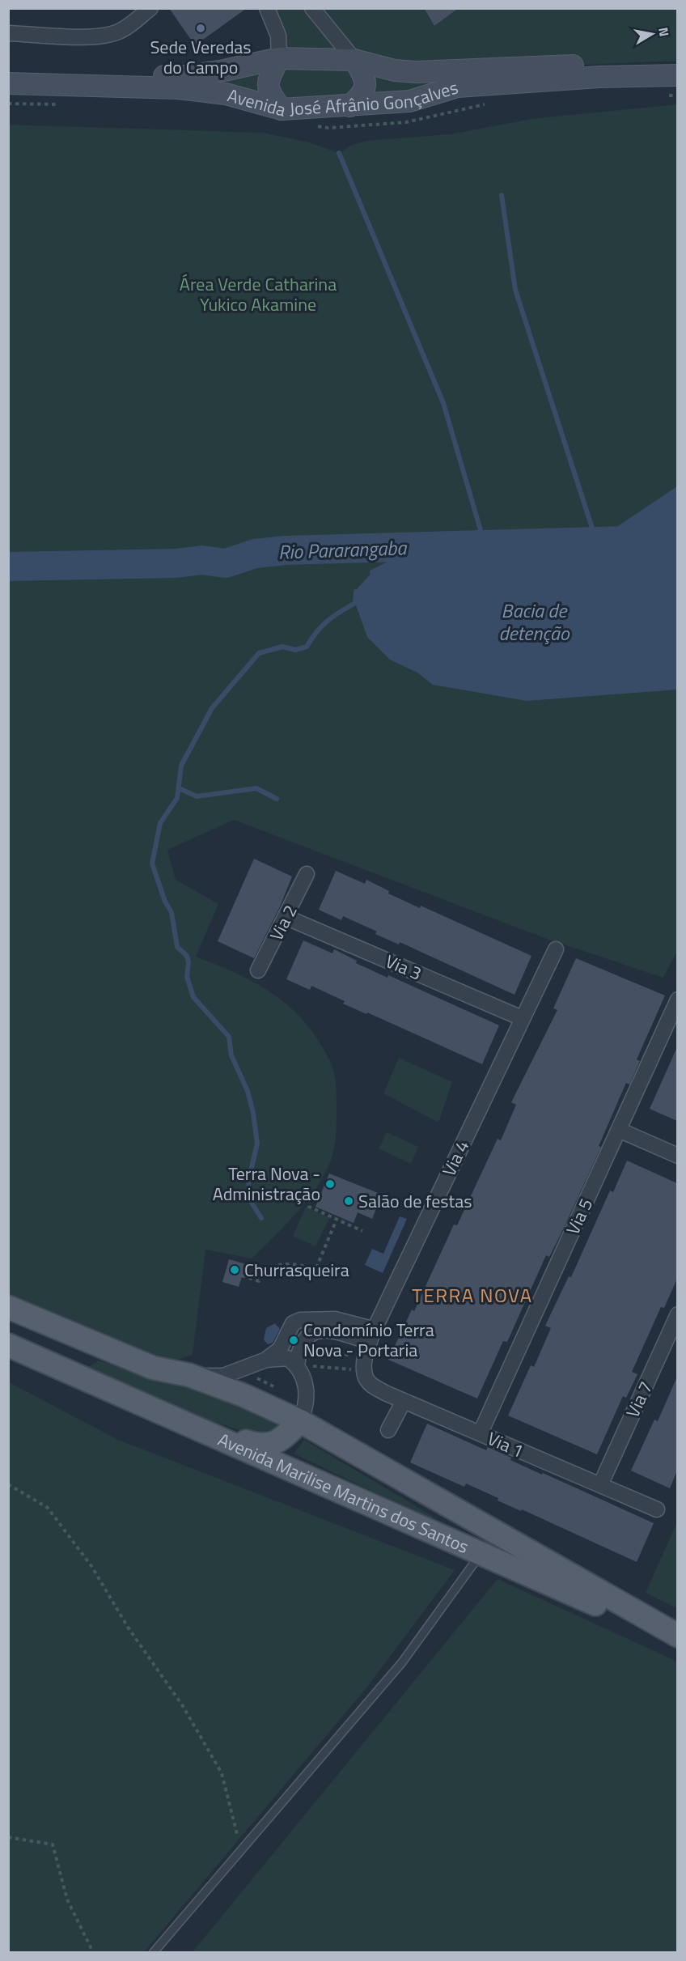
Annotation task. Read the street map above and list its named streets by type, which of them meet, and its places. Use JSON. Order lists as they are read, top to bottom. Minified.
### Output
{"streets":{"main road":["Avenida José Afrânio Gonçalves","Avenida Marilise Martins dos Santos"],"street":["Via 2","Via 3","Via 4","Via 5","Via 7","Via 1"]},"crossings":[["Via 2","Via 3"],["Via 3","Via 4"],["Via 4","Via 1"],["Via 5","Via 1"],["Via 7","Via 1"]],"districts":["TERRA NOVA"],"water":["Rio Pararangaba","Bacia de detenção"],"parks":["Área Verde Catharina Yukico Akamine"],"places":["Sede Veredas do Campo","Terra Nova - Administração","Salão de festas","Churrasqueira","Condomínio Terra Nova - Portaria"],"north":"right"}
